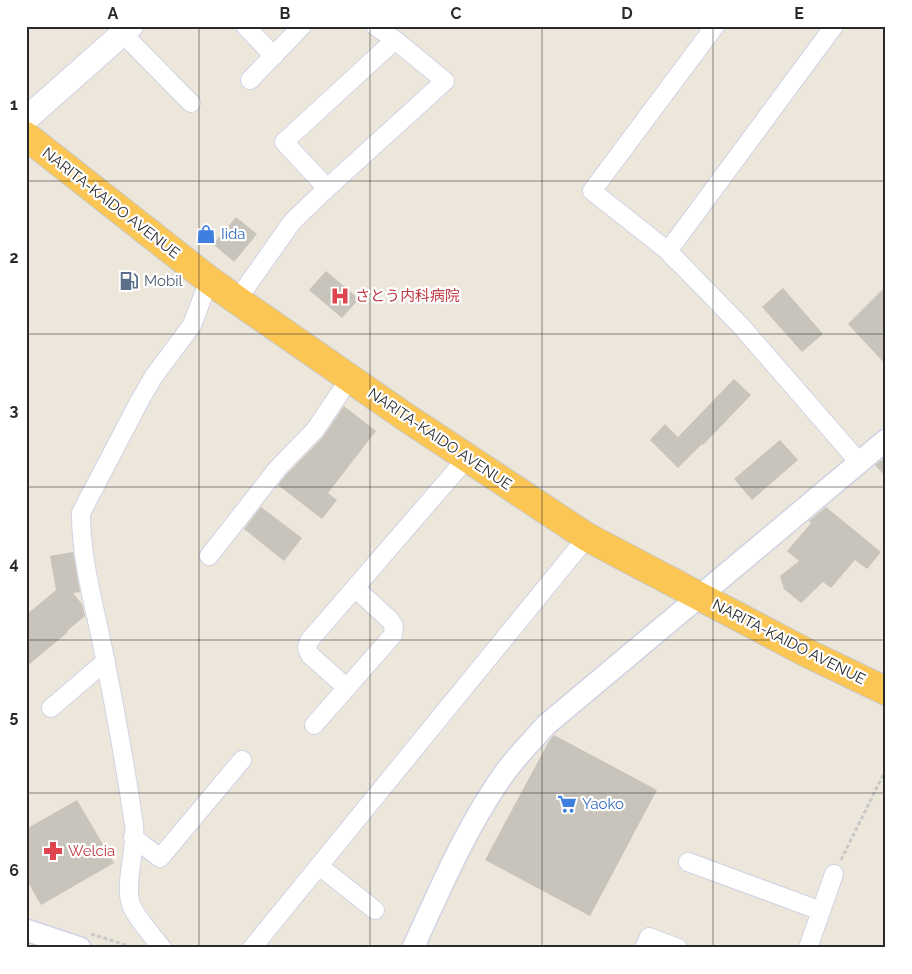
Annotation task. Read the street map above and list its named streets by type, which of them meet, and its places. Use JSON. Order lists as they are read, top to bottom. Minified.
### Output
{"streets":{"highway":["NARITA-KAIDO AVENUE"]},"places":{"shop":["Iida"],"fuel station":["Mobil"],"hospital":["さとう内科病院"],"supermarket":["Yaoko"],"pharmacy":["Welcia"]},"grid":{"columns":["A","B","C","D","E"],"rows":["1","2","3","4","5","6"]}}
